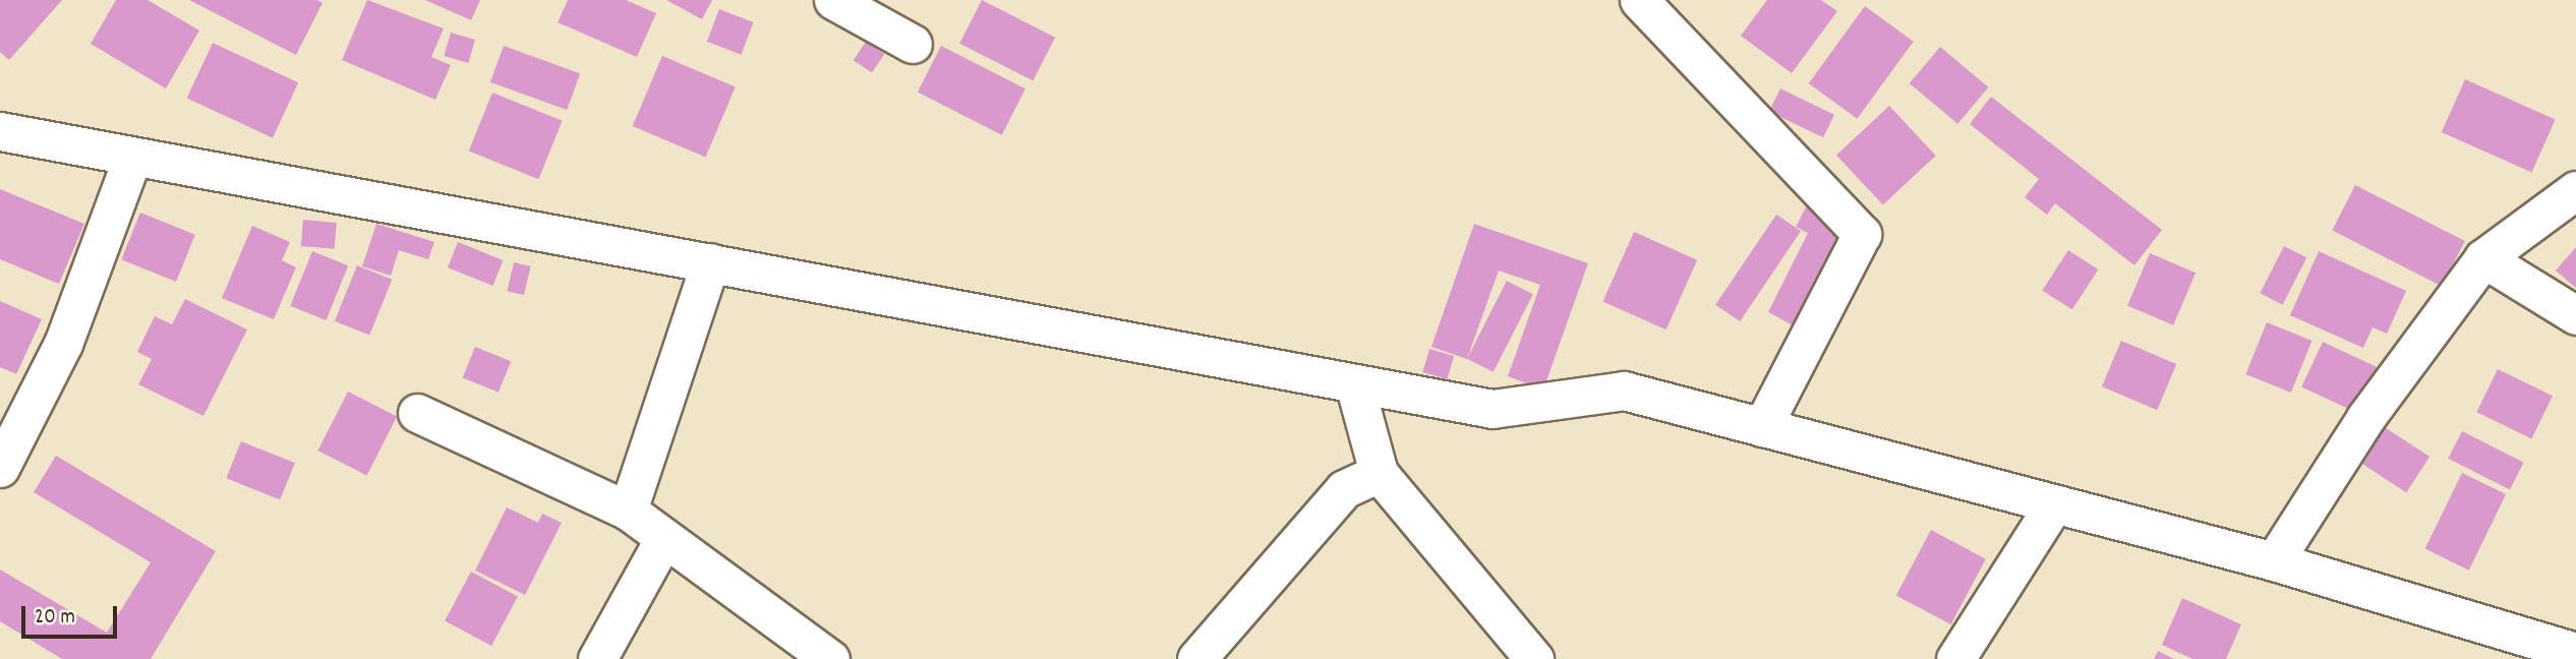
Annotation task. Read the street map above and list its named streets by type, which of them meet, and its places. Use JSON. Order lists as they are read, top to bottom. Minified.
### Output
{"scale_bar":"20 m"}
